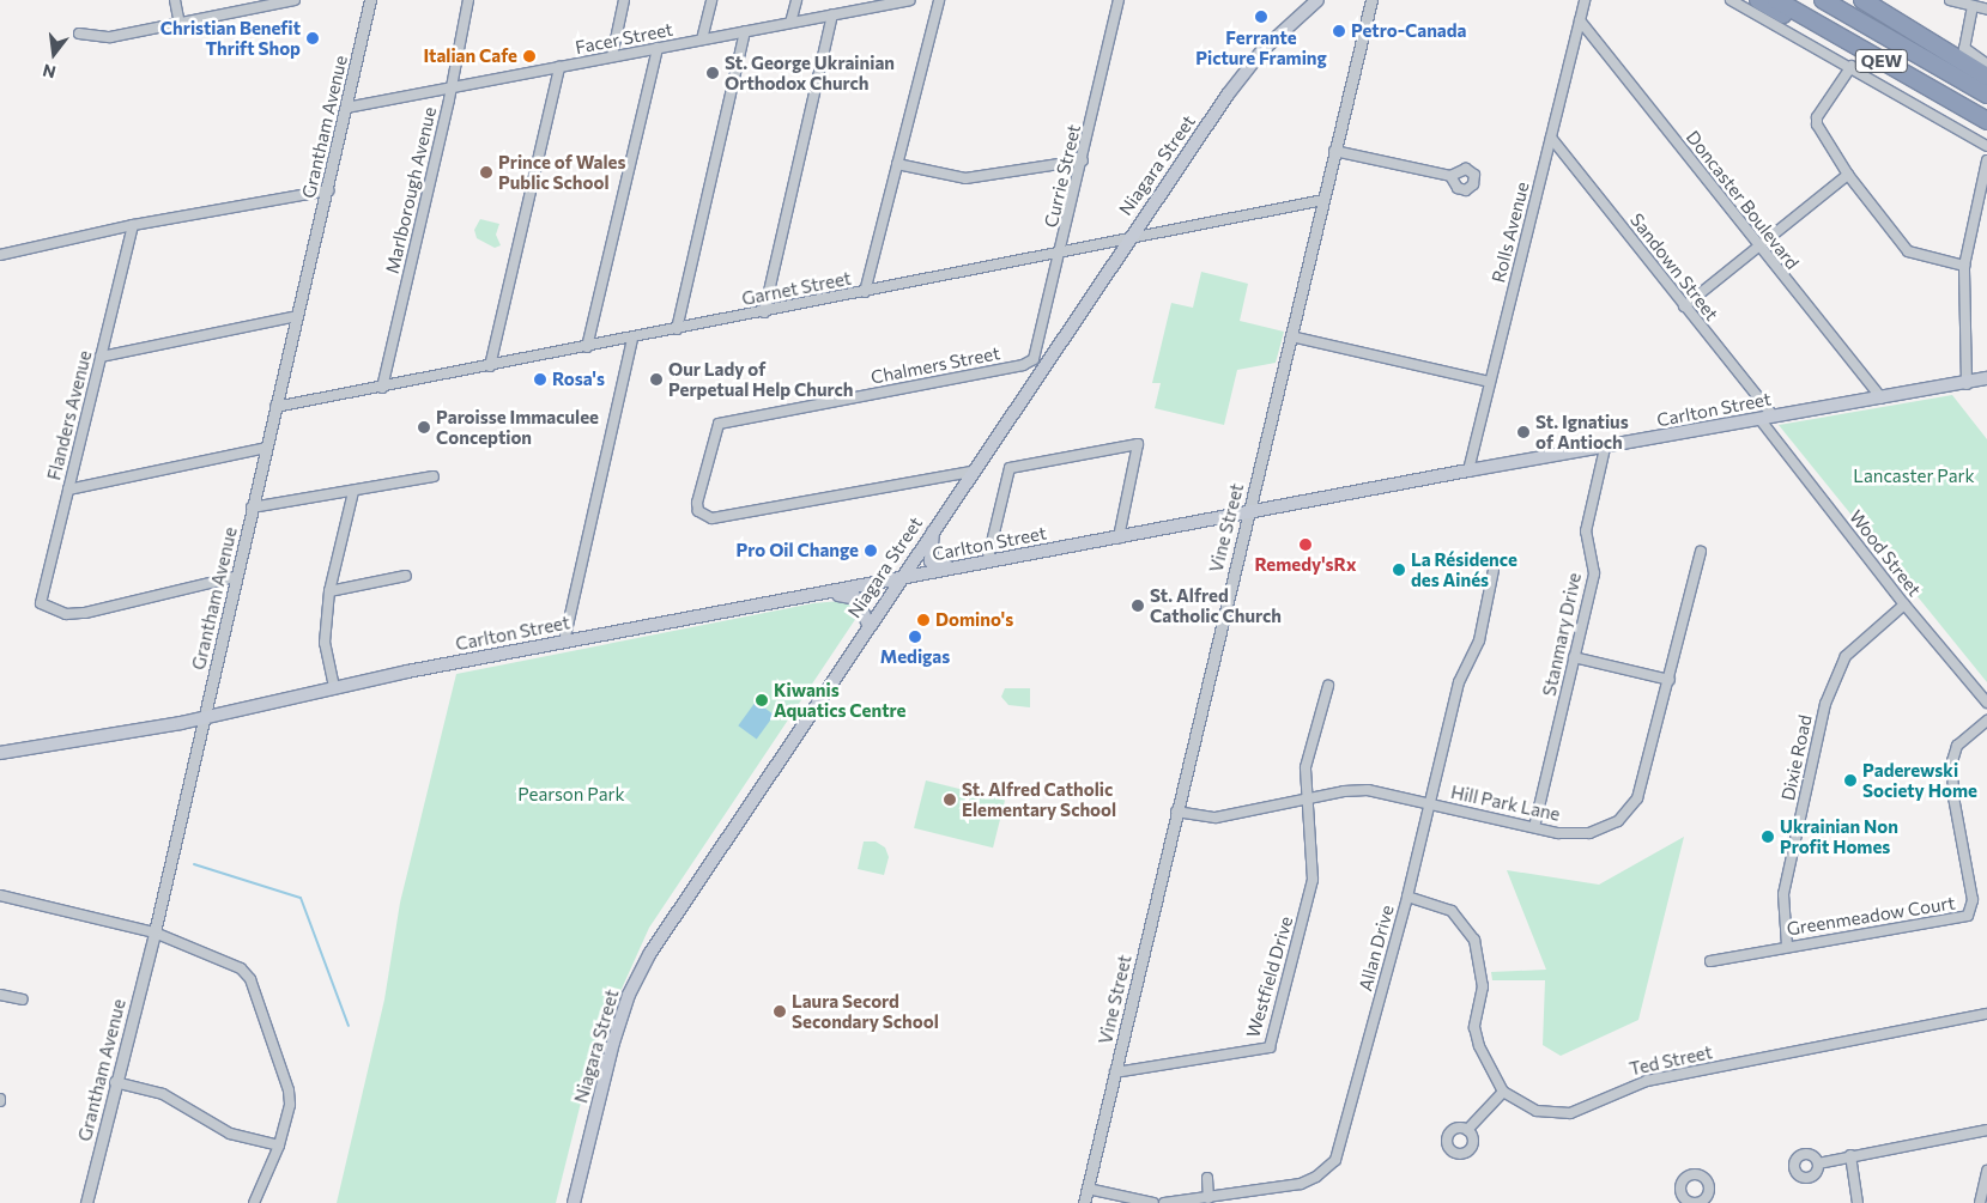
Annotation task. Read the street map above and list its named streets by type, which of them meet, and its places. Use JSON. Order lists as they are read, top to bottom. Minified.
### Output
{"streets":{"highway":["QEW"],"main road":["Niagara Street","Carlton Street"],"street":["Facer Street","Grantham Avenue","Currie Street","Marlborough Avenue","Doncaster Boulevard","Rolls Avenue","Sandown Street","Garnet Street","Chalmers Street","Flanders Avenue","Vine Street","Wood Street","Stanmary Drive","Dixie Road","Hill Park Lane","Greenmeadow Court","Allan Drive","Westfield Drive","Ted Street"]},"crossings":[["Facer Street","Grantham Avenue"],["Facer Street","Marlborough Avenue"],["Grantham Avenue","Garnet Street"],["Grantham Avenue","Carlton Street"],["Grantham Avenue","Flanders Avenue"],["Niagara Street","Garnet Street"],["Niagara Street","Chalmers Street"],["Niagara Street","Carlton Street"],["Currie Street","Garnet Street"],["Currie Street","Chalmers Street"],["Marlborough Avenue","Garnet Street"],["Doncaster Boulevard","Rolls Avenue"],["Doncaster Boulevard","Carlton Street"],["Rolls Avenue","Sandown Street"],["Rolls Avenue","Carlton Street"],["Sandown Street","Carlton Street"],["Garnet Street","Vine Street"],["Carlton Street","Vine Street"],["Carlton Street","Wood Street"],["Carlton Street","Stanmary Drive"],["Vine Street","Hill Park Lane"],["Vine Street","Westfield Drive"],["Wood Street","Dixie Road"],["Stanmary Drive","Hill Park Lane"],["Dixie Road","Greenmeadow Court"],["Hill Park Lane","Allan Drive"],["Hill Park Lane","Westfield Drive"]],"parks":["Lancaster Park","Pearson Park"],"places":["Ferrante Picture Framing","Petro-Canada","Christian Benefit Thrift Shop","Italian Cafe","St. George Ukrainian Orthodox Church","Prince of Wales Public School","Rosa's","Our Lady of Perpetual Help Church","Paroisse Immaculee Conception","St. Ignatius of Antioch","Remedy'sRx","Pro Oil Change","La Résidence des Ainés","St. Alfred Catholic Church","Domino's","Medigas","Kiwanis Aquatics Centre","Paderewski Society Home","St. Alfred Catholic Elementary School","Ukrainian Non Profit Homes","Laura Secord Secondary School"],"north":"bottom"}
